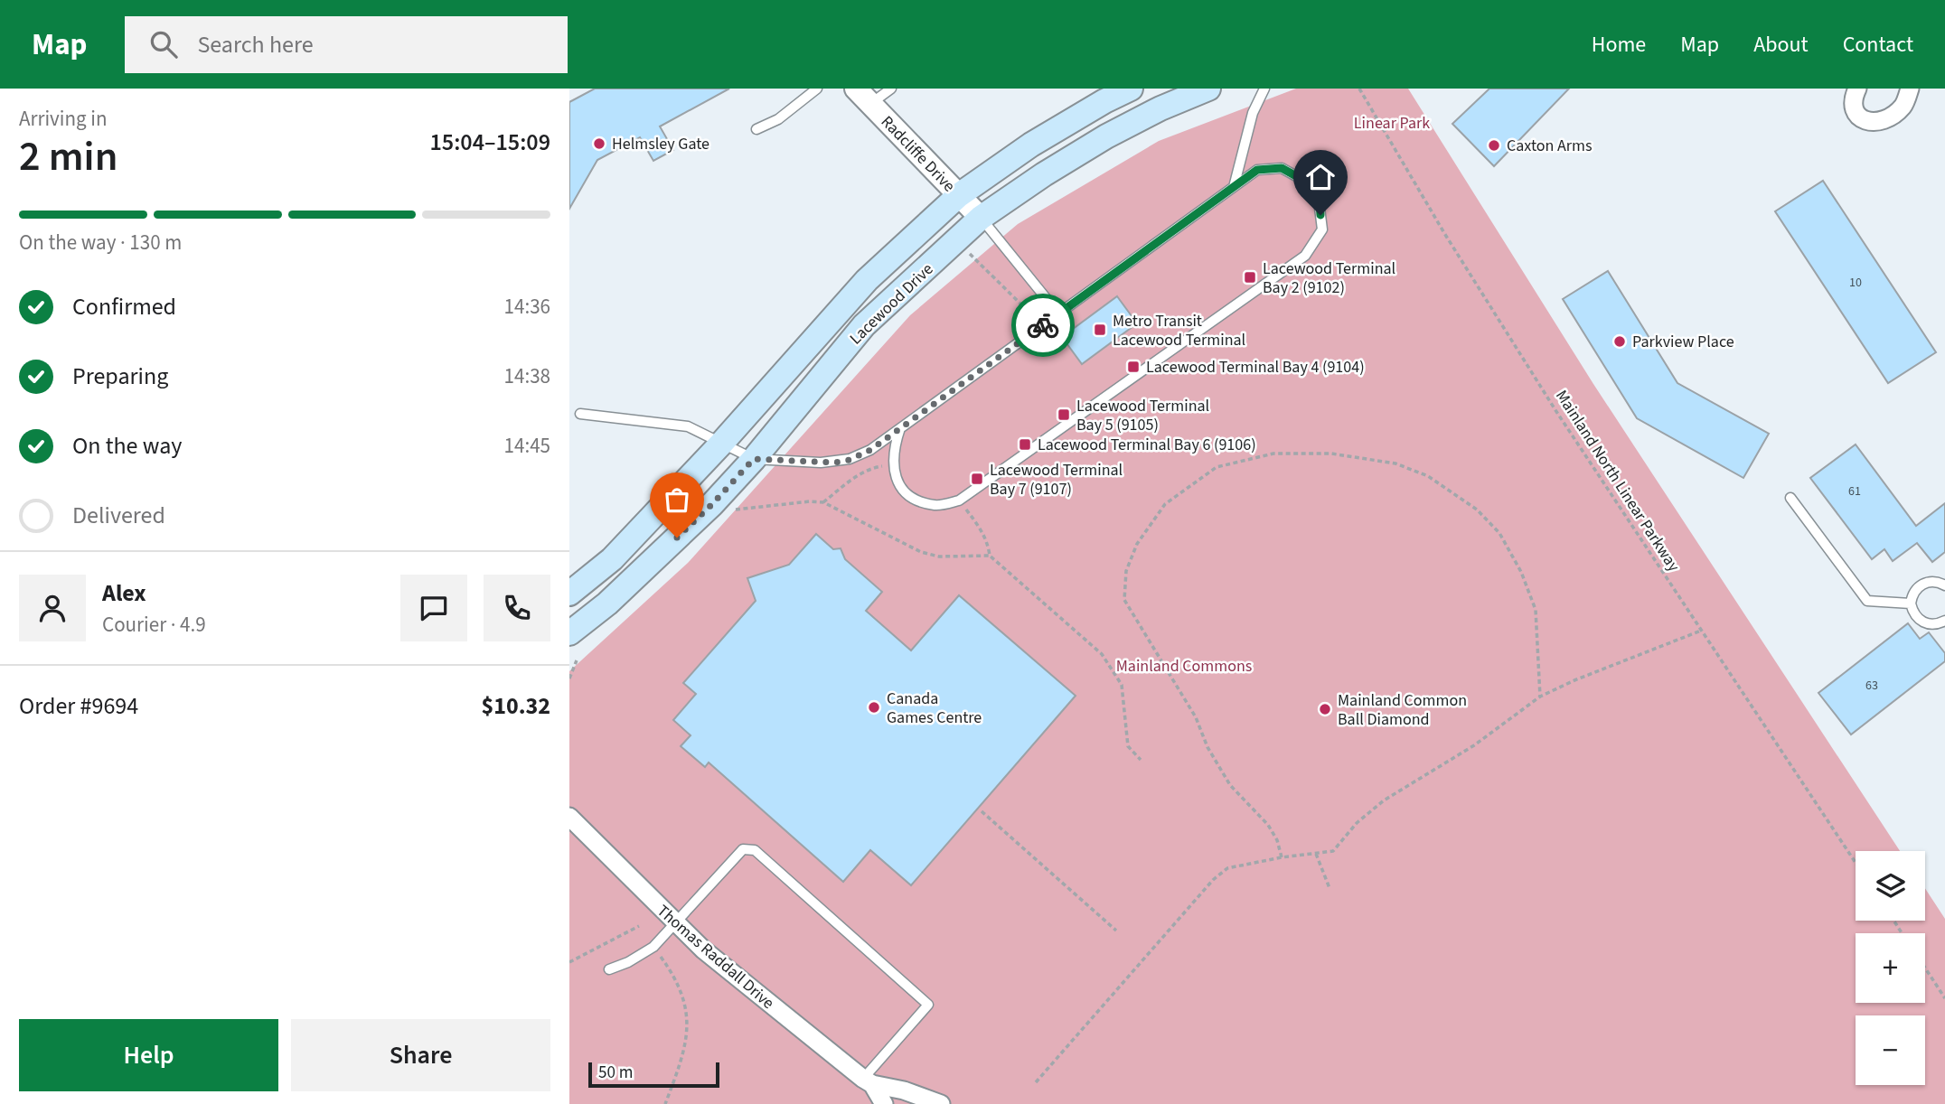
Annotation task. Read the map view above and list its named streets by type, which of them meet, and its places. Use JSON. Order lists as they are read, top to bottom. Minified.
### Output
{"streets":{"main road":["Lacewood Drive"],"street":["Radcliffe Drive","Thomas Raddall Drive"],"path":["Mainland North Linear Parkway"]},"crossings":[["Radcliffe Drive","Lacewood Drive"]],"parks":["Linear Park","Mainland Commons"],"places":{"other":["Helmsley Gate","Caxton Arms","Parkview Place","Canada Games Centre","Mainland Common Ball Diamond"],"transit":["Lacewood Terminal Bay 2 (9102)","Metro Transit Lacewood Terminal","Lacewood Terminal Bay 4 (9104)","Lacewood Terminal Bay 5 (9105)","Lacewood Terminal Bay 6 (9106)","Lacewood Terminal Bay 7 (9107)"]},"house_numbers":["10","61","63"],"scale_bar":"50 m","page":{"header":"Map","search":"Search here","nav":["Home","Map","About","Contact"],"heading":["2 min","Arriving in","15:04–15:09"],"panel":["Alex","Courier · 4.9","Order #9694","$10.32"],"bar":"On the way · 130 m","list":[["Confirmed","14:36"],["Preparing","14:38"],["On the way","14:45"],"Delivered"],"map_buttons":["+","−"],"buttons":["Help","Share"],"scale":"50 m"}}
